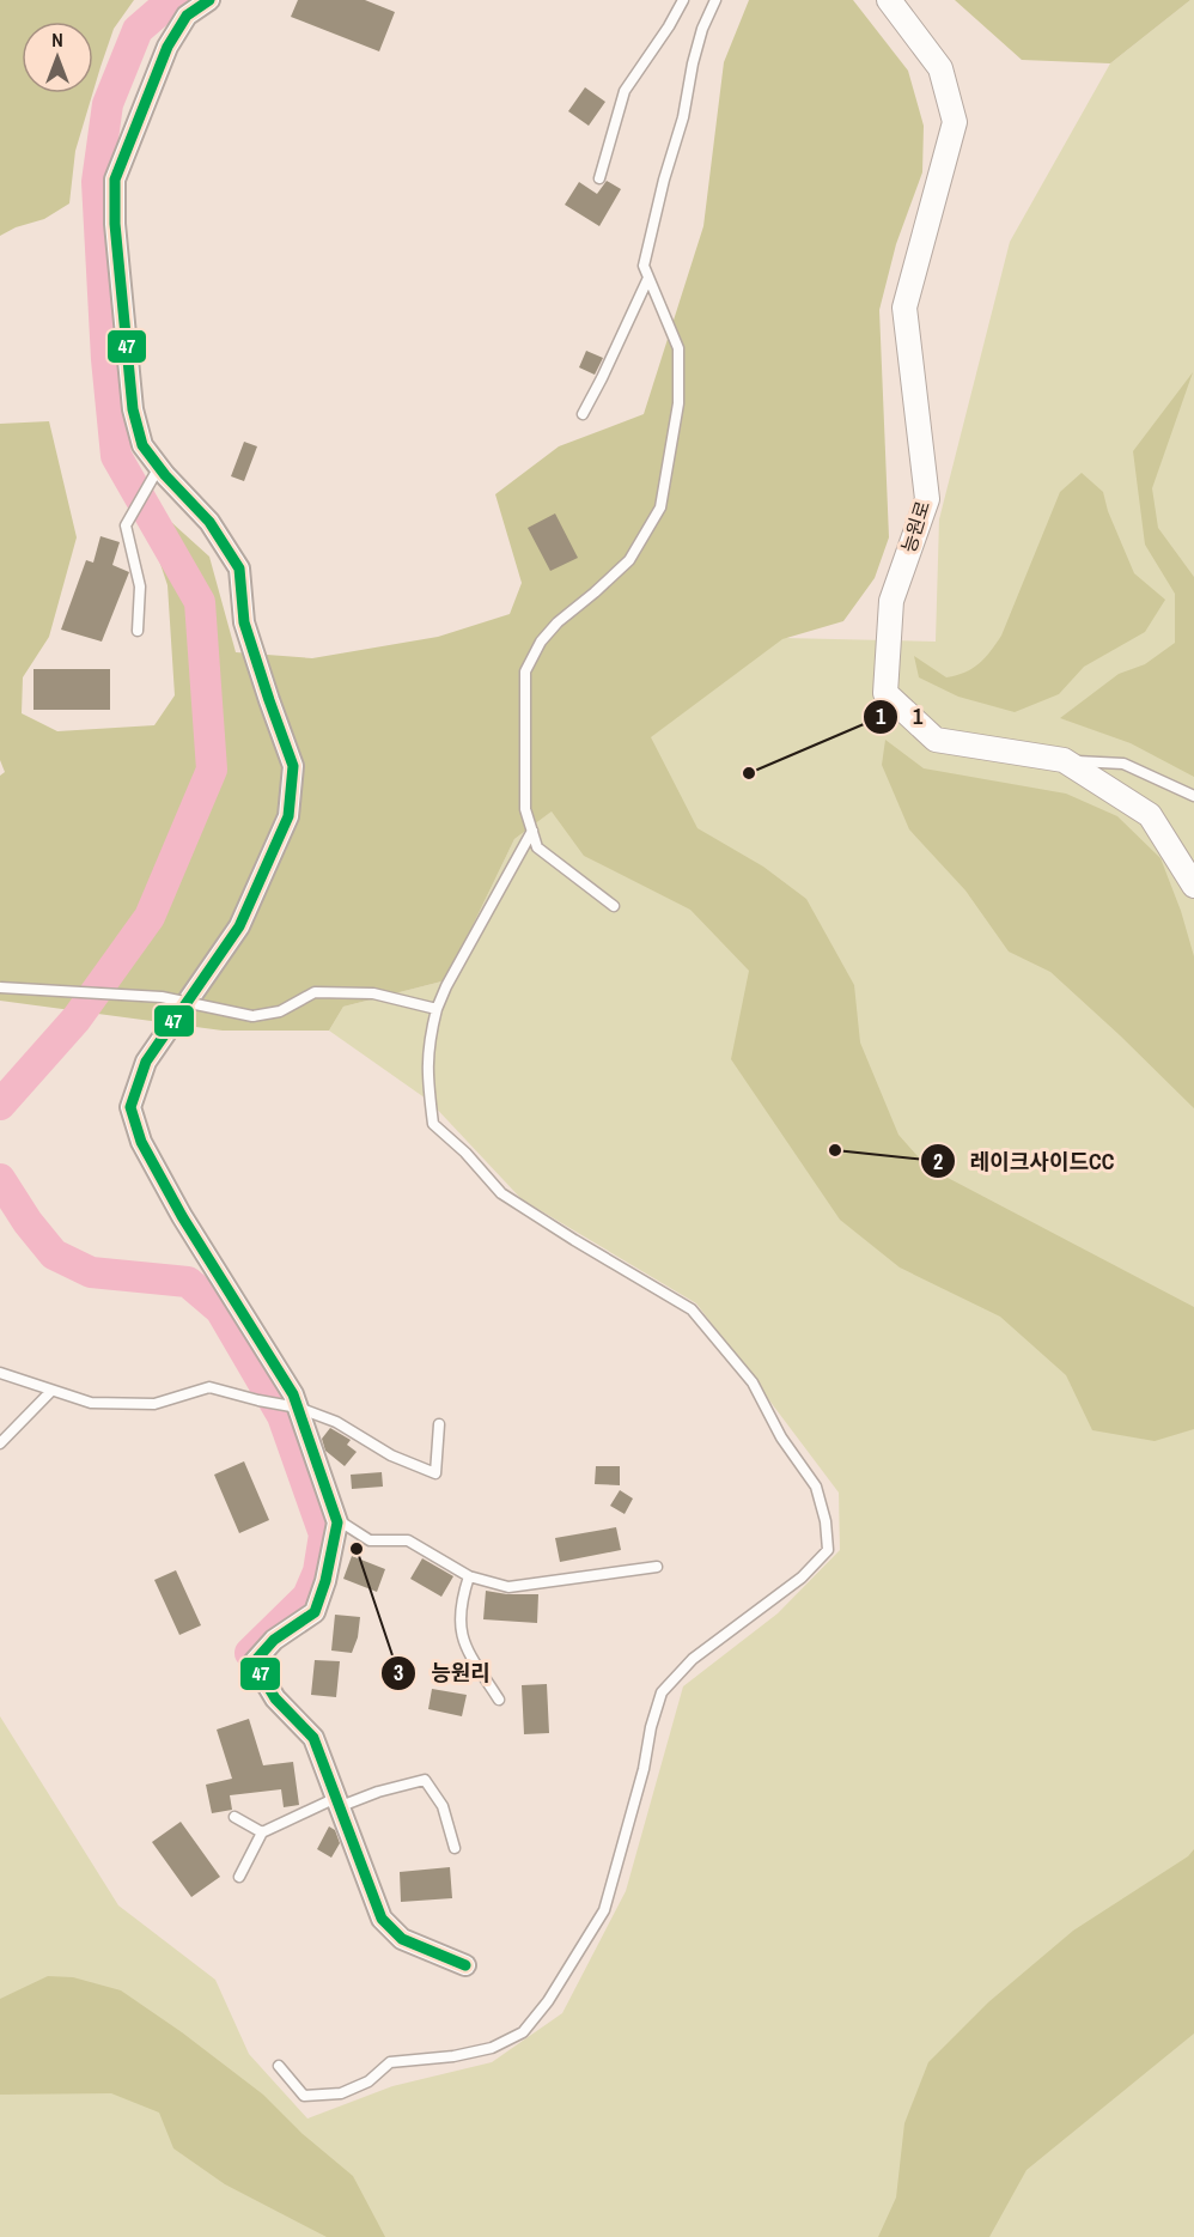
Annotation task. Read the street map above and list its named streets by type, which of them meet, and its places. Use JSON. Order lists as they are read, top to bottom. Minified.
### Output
{"streets":{"street":["능원로"]},"places":["1","레이크사이드CC","능원리"],"lines":["transit line 47"],"north":"top"}
